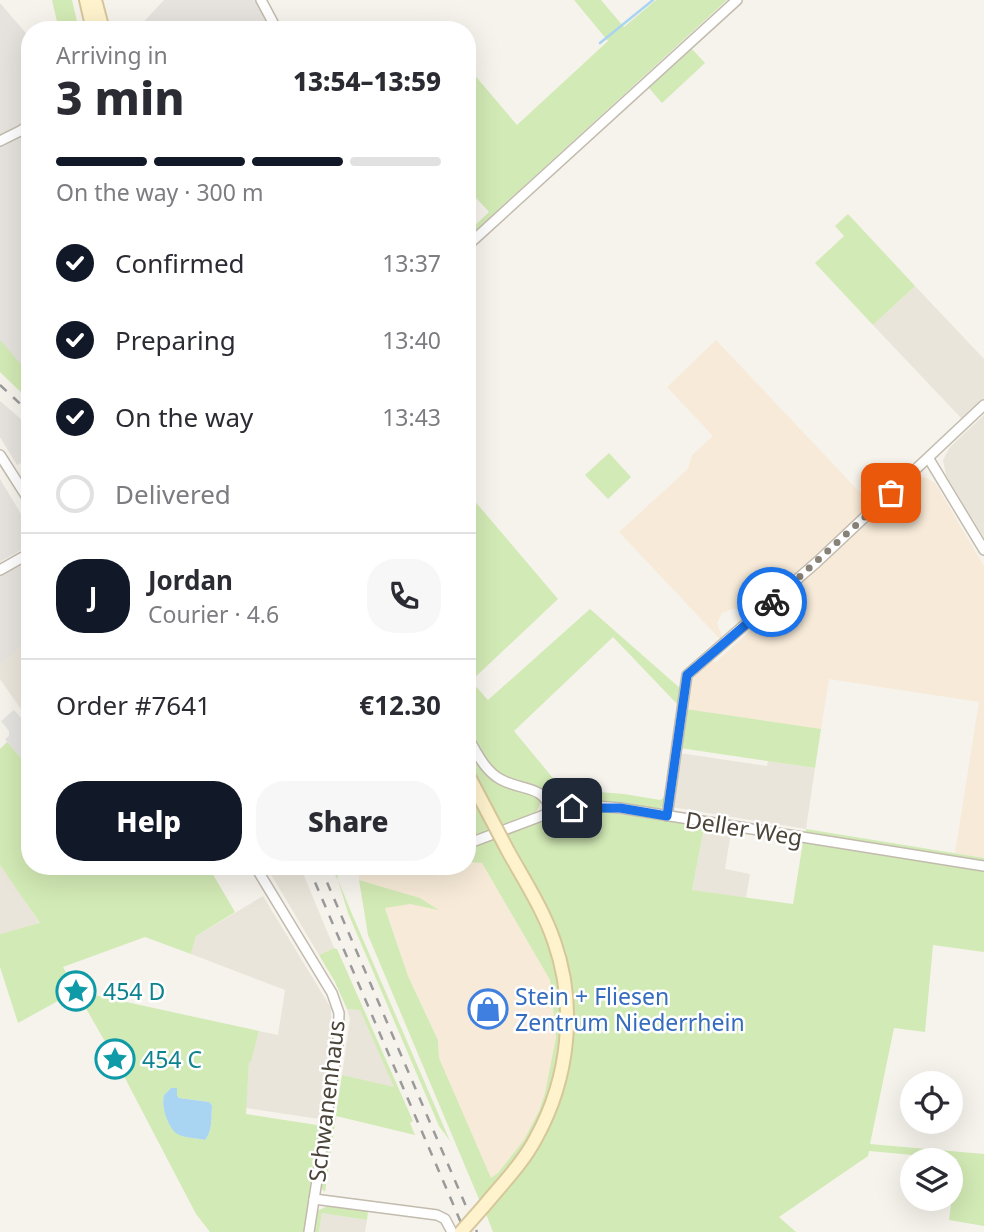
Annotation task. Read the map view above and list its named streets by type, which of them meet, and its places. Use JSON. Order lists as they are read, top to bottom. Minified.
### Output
{"streets":{"street":["Deller Weg","Schwanenhaus"]},"places":{"place":["454 D","454 C"],"shop":["Stein + Fliesen Zentrum Niederrhein"]},"page":{"heading":["3 min","Arriving in","13:54–13:59"],"panel":["Jordan","Courier · 4.6","Order #7641","€12.30"],"bar":"On the way · 300 m","list":[["Confirmed","13:37"],["Preparing","13:40"],["On the way","13:43"],"Delivered"],"round":"J","buttons":["Help","Share"]}}
